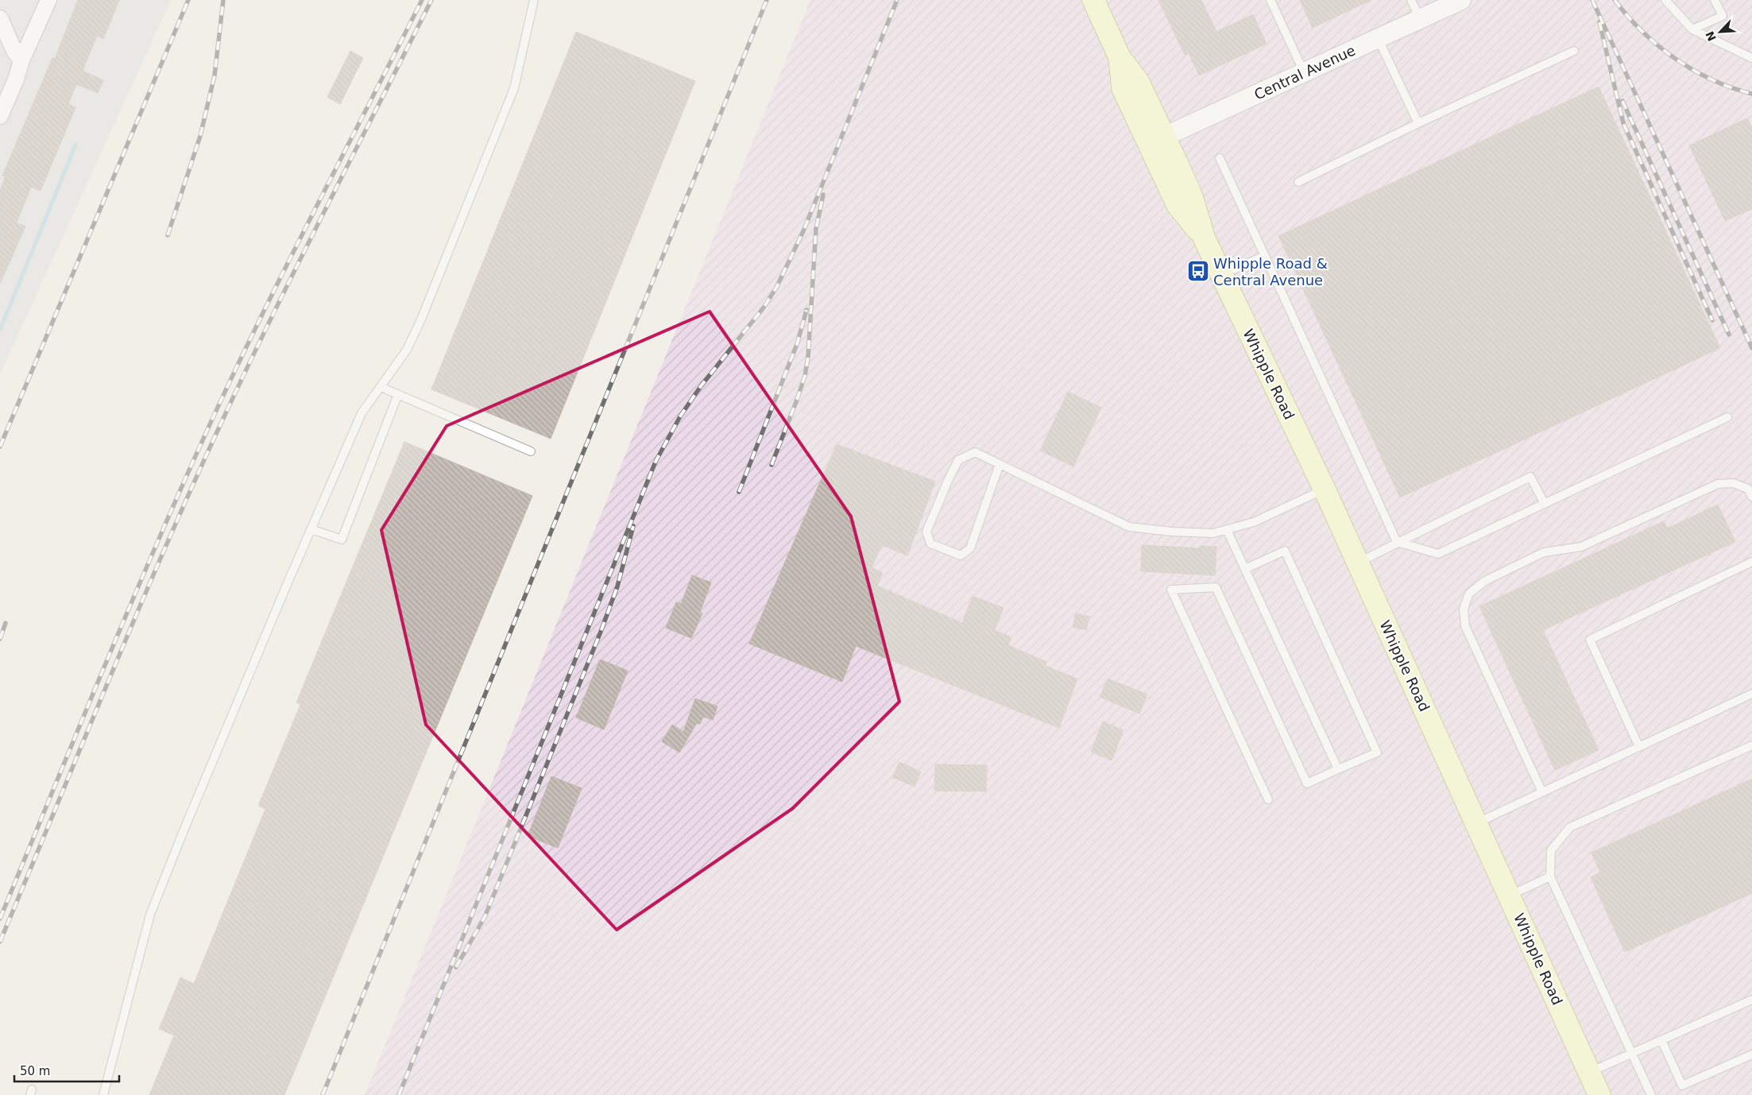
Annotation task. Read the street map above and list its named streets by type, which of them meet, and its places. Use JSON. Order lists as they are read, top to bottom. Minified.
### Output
{"streets":{"main road":["Whipple Road"],"street":["Central Avenue"]},"crossings":[["Central Avenue","Whipple Road"]],"places":{"bus stop":["Whipple Road & Central Avenue"]},"scale_bar":"50 m","north":"bottom left"}
